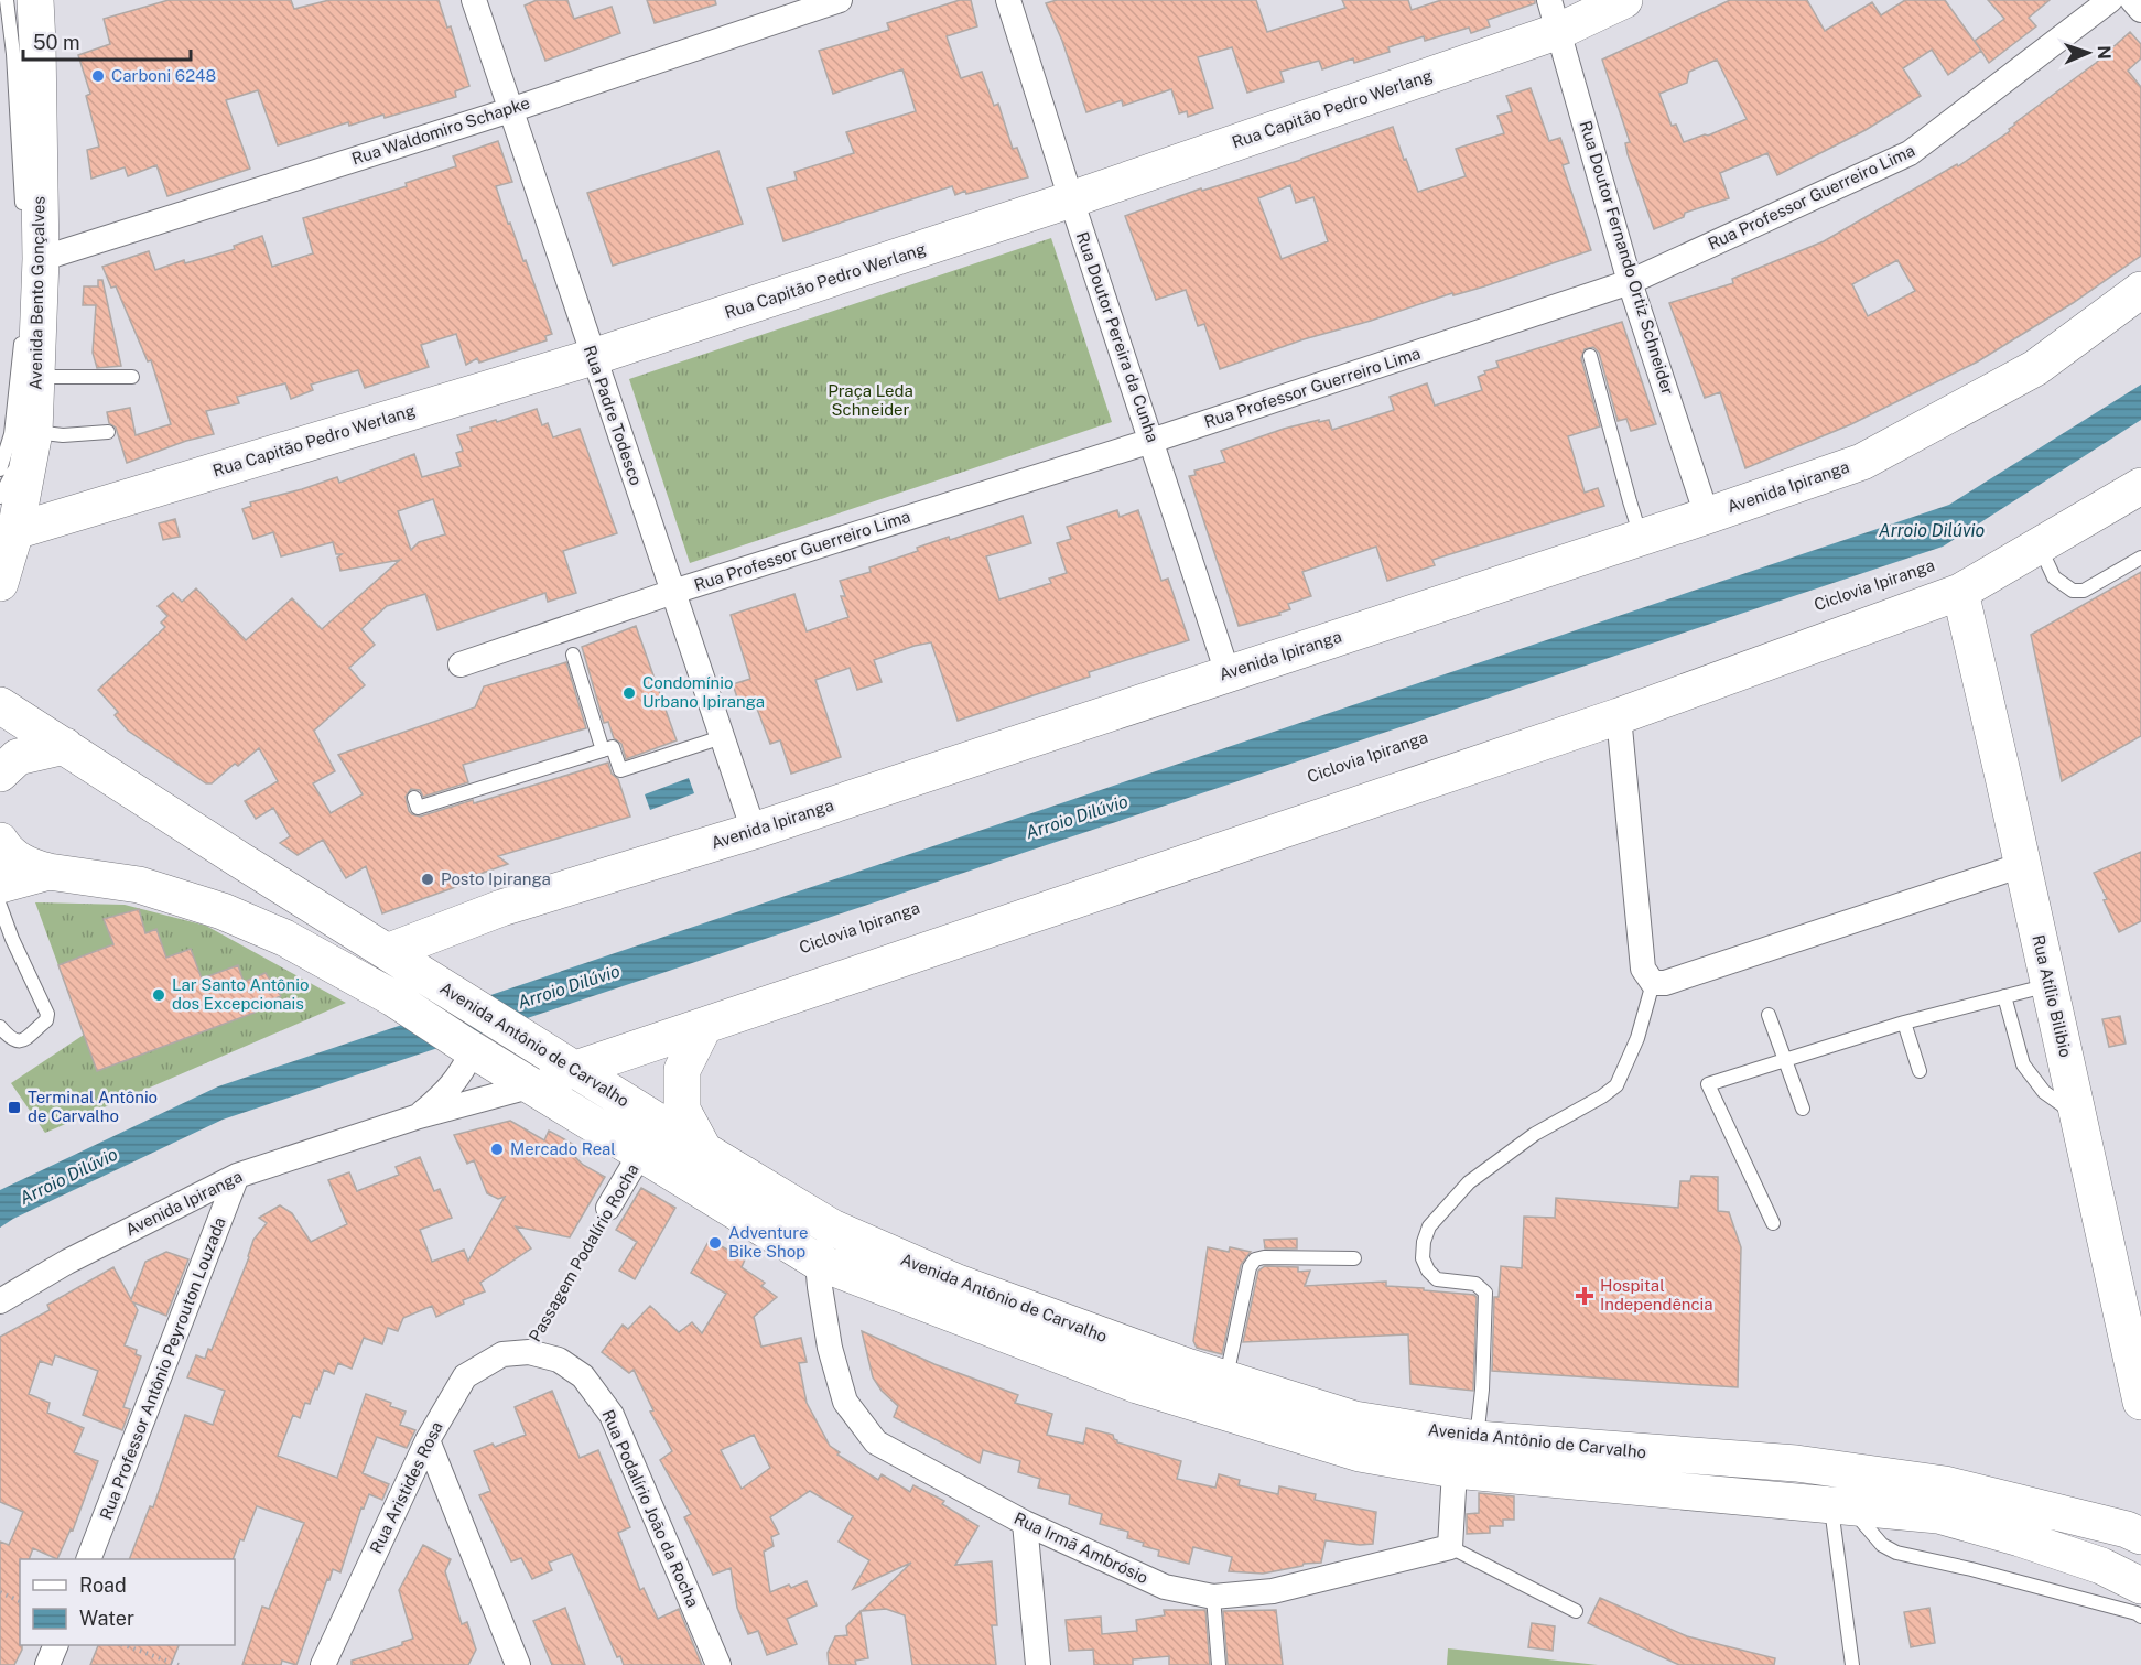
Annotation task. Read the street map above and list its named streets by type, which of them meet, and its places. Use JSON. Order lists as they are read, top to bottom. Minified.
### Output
{"streets":{"main road":["Rua Capitão Pedro Werlang","Avenida Bento Gonçalves","Avenida Ipiranga","Rua Atílio Bilibio","Avenida Antônio de Carvalho"],"street":["Rua Waldomiro Schapke","Rua Professor Guerreiro Lima","Rua Doutor Fernando Ortiz Schneider","Rua Doutor Pereira da Cunha","Rua Padre Todesco","Passagem Podalírio Rocha","Rua Professor Antônio Peyrouton Louzada","Rua Aristides Rosa","Rua Podalírio João da Rocha","Rua Irmã Ambrósio"]},"crossings":[["Rua Capitão Pedro Werlang","Rua Doutor Fernando Ortiz Schneider"],["Rua Capitão Pedro Werlang","Avenida Bento Gonçalves"],["Rua Capitão Pedro Werlang","Rua Doutor Pereira da Cunha"],["Rua Capitão Pedro Werlang","Rua Padre Todesco"],["Rua Waldomiro Schapke","Avenida Bento Gonçalves"],["Rua Waldomiro Schapke","Rua Padre Todesco"],["Rua Professor Guerreiro Lima","Rua Doutor Fernando Ortiz Schneider"],["Rua Professor Guerreiro Lima","Rua Doutor Pereira da Cunha"],["Rua Professor Guerreiro Lima","Rua Padre Todesco"],["Rua Doutor Fernando Ortiz Schneider","Avenida Ipiranga"],["Rua Doutor Pereira da Cunha","Avenida Ipiranga"],["Rua Padre Todesco","Avenida Ipiranga"],["Avenida Ipiranga","Rua Atílio Bilibio"],["Avenida Ipiranga","Avenida Antônio de Carvalho"],["Avenida Ipiranga","Rua Professor Antônio Peyrouton Louzada"],["Avenida Antônio de Carvalho","Passagem Podalírio Rocha"],["Avenida Antônio de Carvalho","Rua Irmã Ambrósio"],["Passagem Podalírio Rocha","Rua Aristides Rosa"],["Passagem Podalírio Rocha","Rua Podalírio João da Rocha"],["Rua Aristides Rosa","Rua Podalírio João da Rocha"]],"water":["Arroio Dilúvio"],"parks":["Praça Leda Schneider"],"places":{"other":["Carboni 6248","Condomínio Urbano Ipiranga","Posto Ipiranga","Lar Santo Antônio dos Excepcionais","Mercado Real","Adventure Bike Shop"],"transit":["Terminal Antônio de Carvalho"],"health":["Hospital Independência"]},"legend":["Road","Water"],"scale_bar":"50 m","north":"right"}
